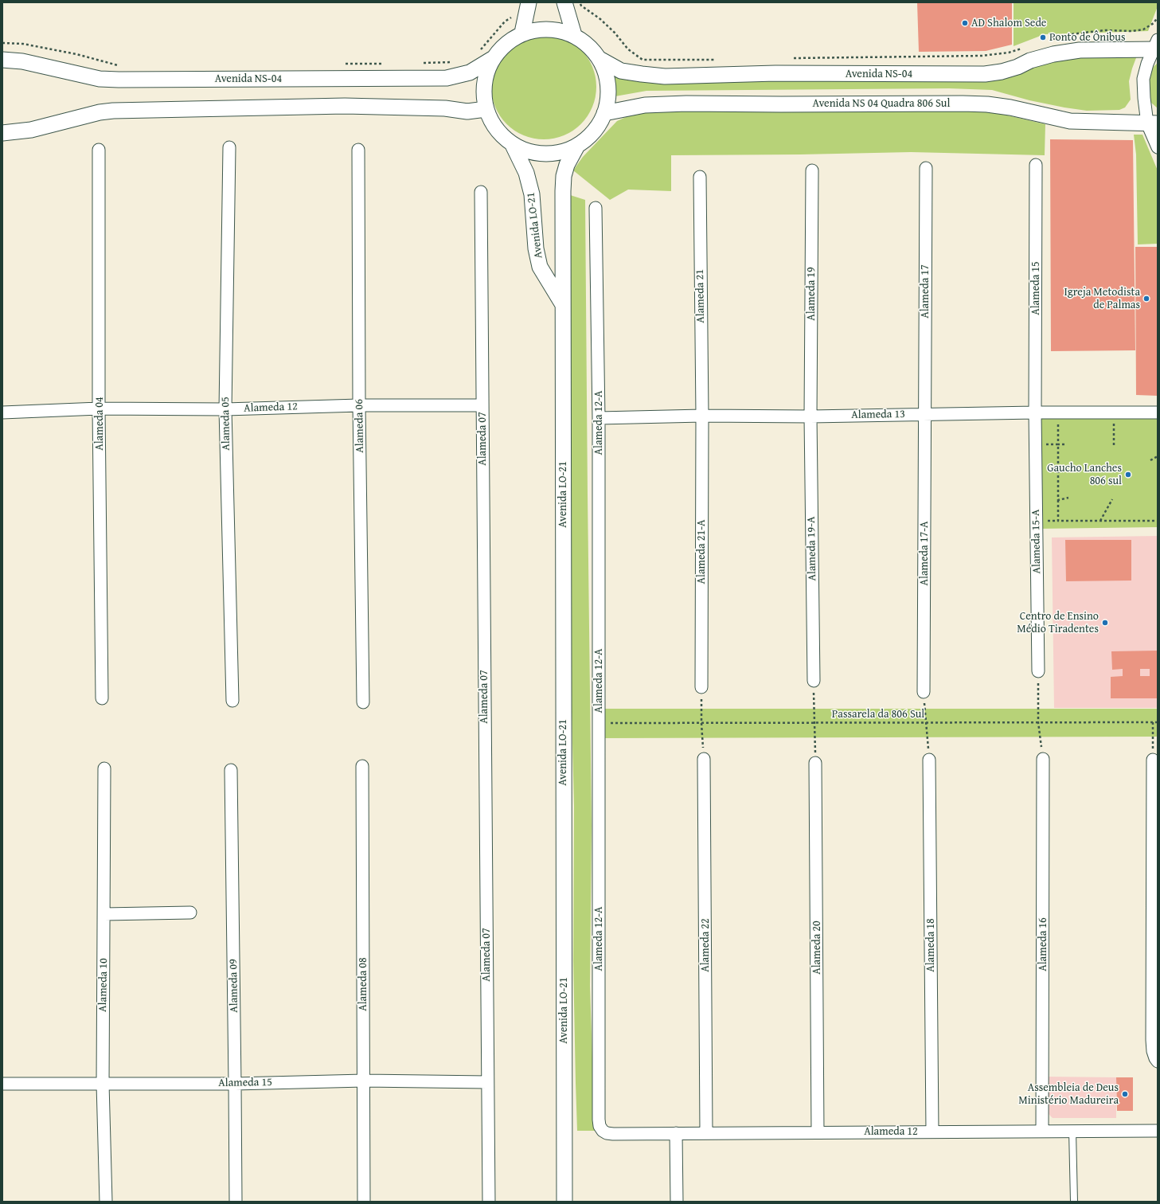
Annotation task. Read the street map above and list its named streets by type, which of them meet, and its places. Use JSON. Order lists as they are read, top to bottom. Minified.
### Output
{"streets":{"street":["Avenida NS-04","Avenida NS 04 Quadra 806 Sul","Avenida LO-21","Alameda 15","Alameda 17","Alameda 19","Alameda 21","Alameda 12","Alameda 13","Alameda 12-A","Alameda 04","Alameda 05","Alameda 06","Alameda 07","Alameda 15-A","Alameda 19-A","Alameda 21-A","Alameda 17-A","Alameda 16","Alameda 22","Alameda 18","Alameda 20","Alameda 08","Alameda 10","Alameda 09"],"path":["Passarela da 806 Sul"]},"crossings":[["Alameda 15","Alameda 13"],["Alameda 15","Alameda 07"],["Alameda 15","Alameda 15-A"],["Alameda 15","Alameda 08"],["Alameda 15","Alameda 10"],["Alameda 15","Alameda 09"],["Alameda 17","Alameda 13"],["Alameda 17","Alameda 17-A"],["Alameda 19","Alameda 13"],["Alameda 19","Alameda 19-A"],["Alameda 21","Alameda 13"],["Alameda 21","Alameda 21-A"],["Alameda 12","Alameda 12-A"],["Alameda 12","Alameda 04"],["Alameda 12","Alameda 05"],["Alameda 12","Alameda 06"],["Alameda 12","Alameda 07"],["Alameda 12","Alameda 16"],["Alameda 12","Alameda 22"],["Alameda 12","Alameda 18"],["Alameda 12","Alameda 20"],["Alameda 13","Alameda 12-A"],["Alameda 13","Alameda 15-A"],["Alameda 13","Alameda 19-A"],["Alameda 13","Alameda 21-A"],["Alameda 13","Alameda 17-A"],["Alameda 12-A","Passarela da 806 Sul"]],"places":["AD Shalom Sede","Ponto de Ônibus","Igreja Metodista de Palmas","Gaucho Lanches 806 sul","Centro de Ensino Médio Tiradentes","Assembleia de Deus Ministério Madureira"]}
